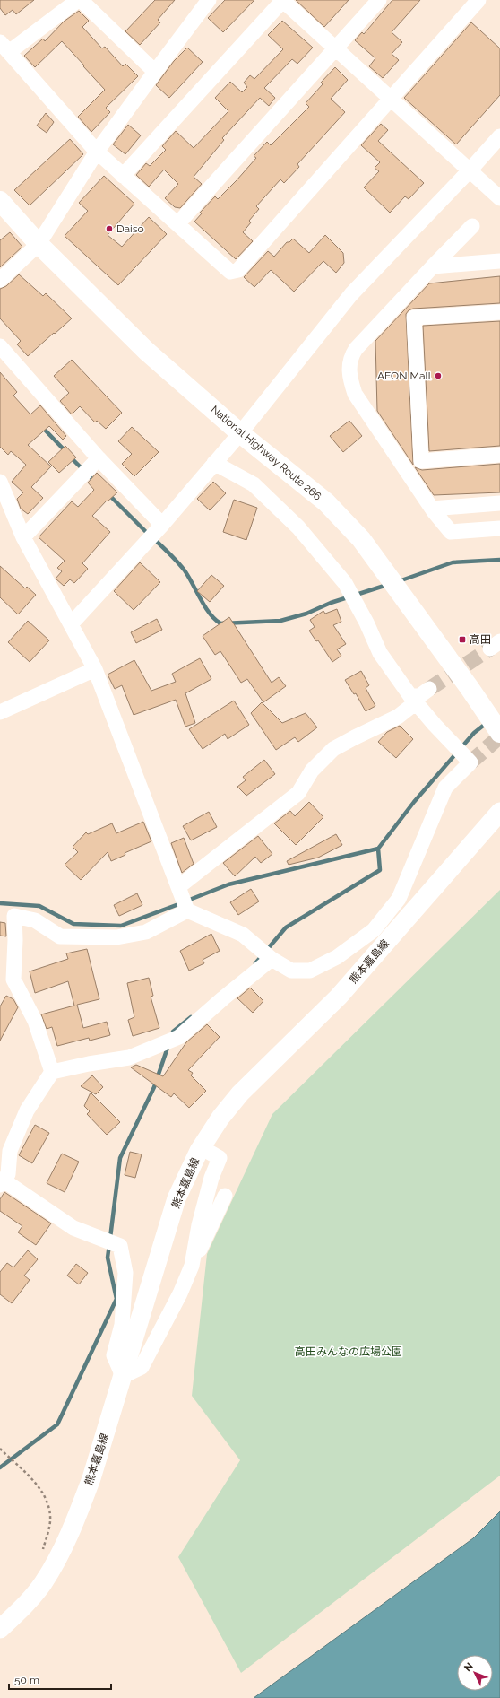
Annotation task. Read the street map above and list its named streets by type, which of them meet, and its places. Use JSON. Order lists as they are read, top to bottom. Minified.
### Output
{"streets":{"highway":["National Highway Route 266"],"main road":["熊本嘉島線"]},"parks":["高田みんなの広場公園"],"places":{"other":["Daiso","AEON Mall"],"transit":["高田"]},"scale_bar":"50 m","north":"top left"}
